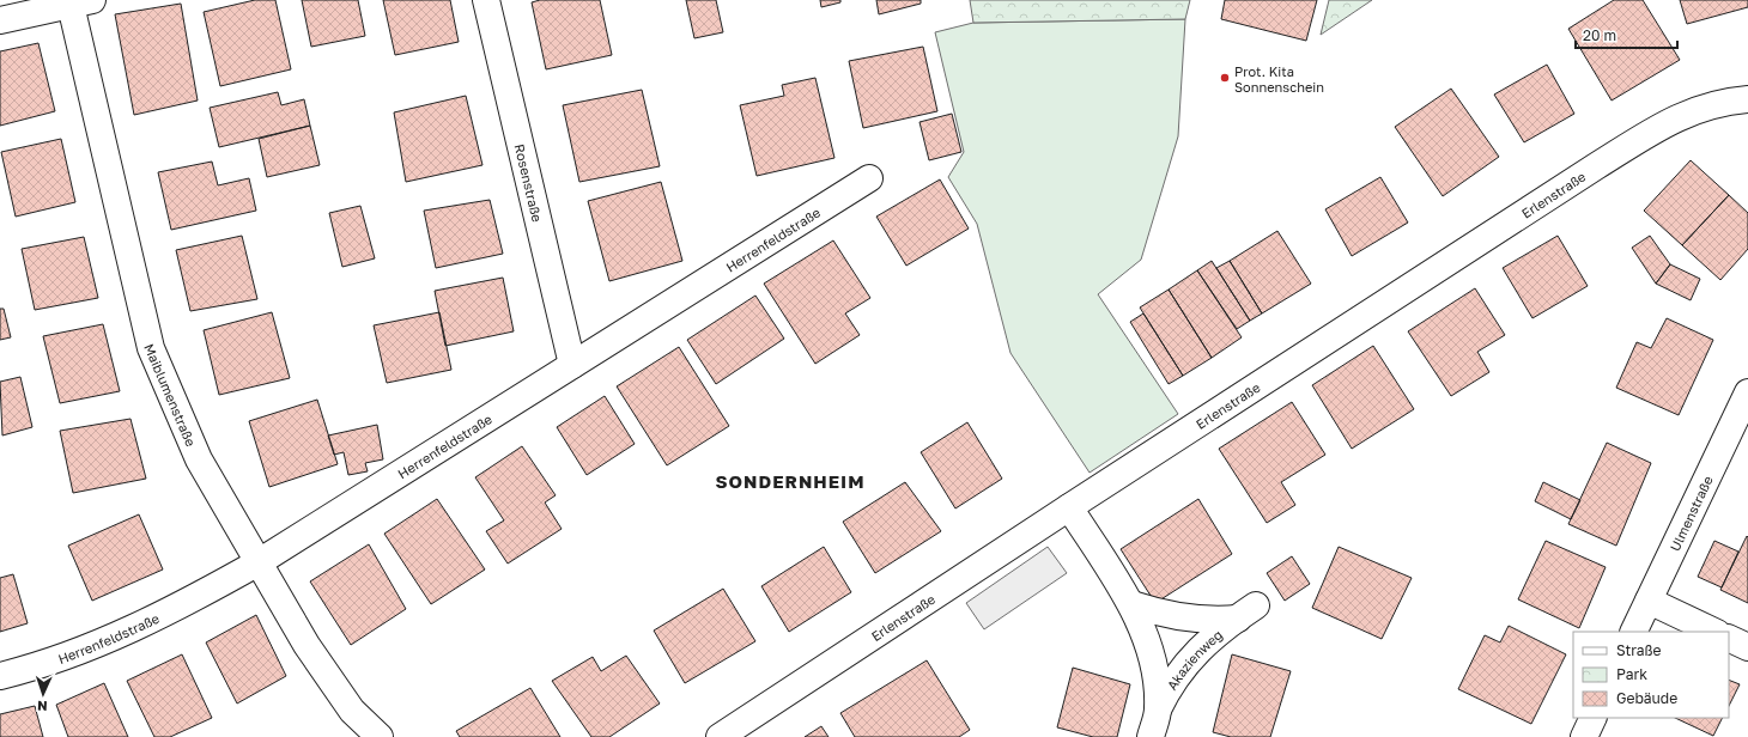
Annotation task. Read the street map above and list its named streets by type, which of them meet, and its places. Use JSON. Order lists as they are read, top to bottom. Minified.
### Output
{"streets":{"street":["Rosenstraße","Erlenstraße","Herrenfeldstraße","Maiblumenstraße","Ulmenstraße","Akazienweg"]},"crossings":[["Rosenstraße","Herrenfeldstraße"],["Erlenstraße","Akazienweg"],["Herrenfeldstraße","Maiblumenstraße"]],"districts":["SONDERNHEIM"],"places":["Prot. Kita Sonnenschein"],"legend":["Straße","Park","Gebäude"],"scale_bar":"20 m","north":"bottom"}
